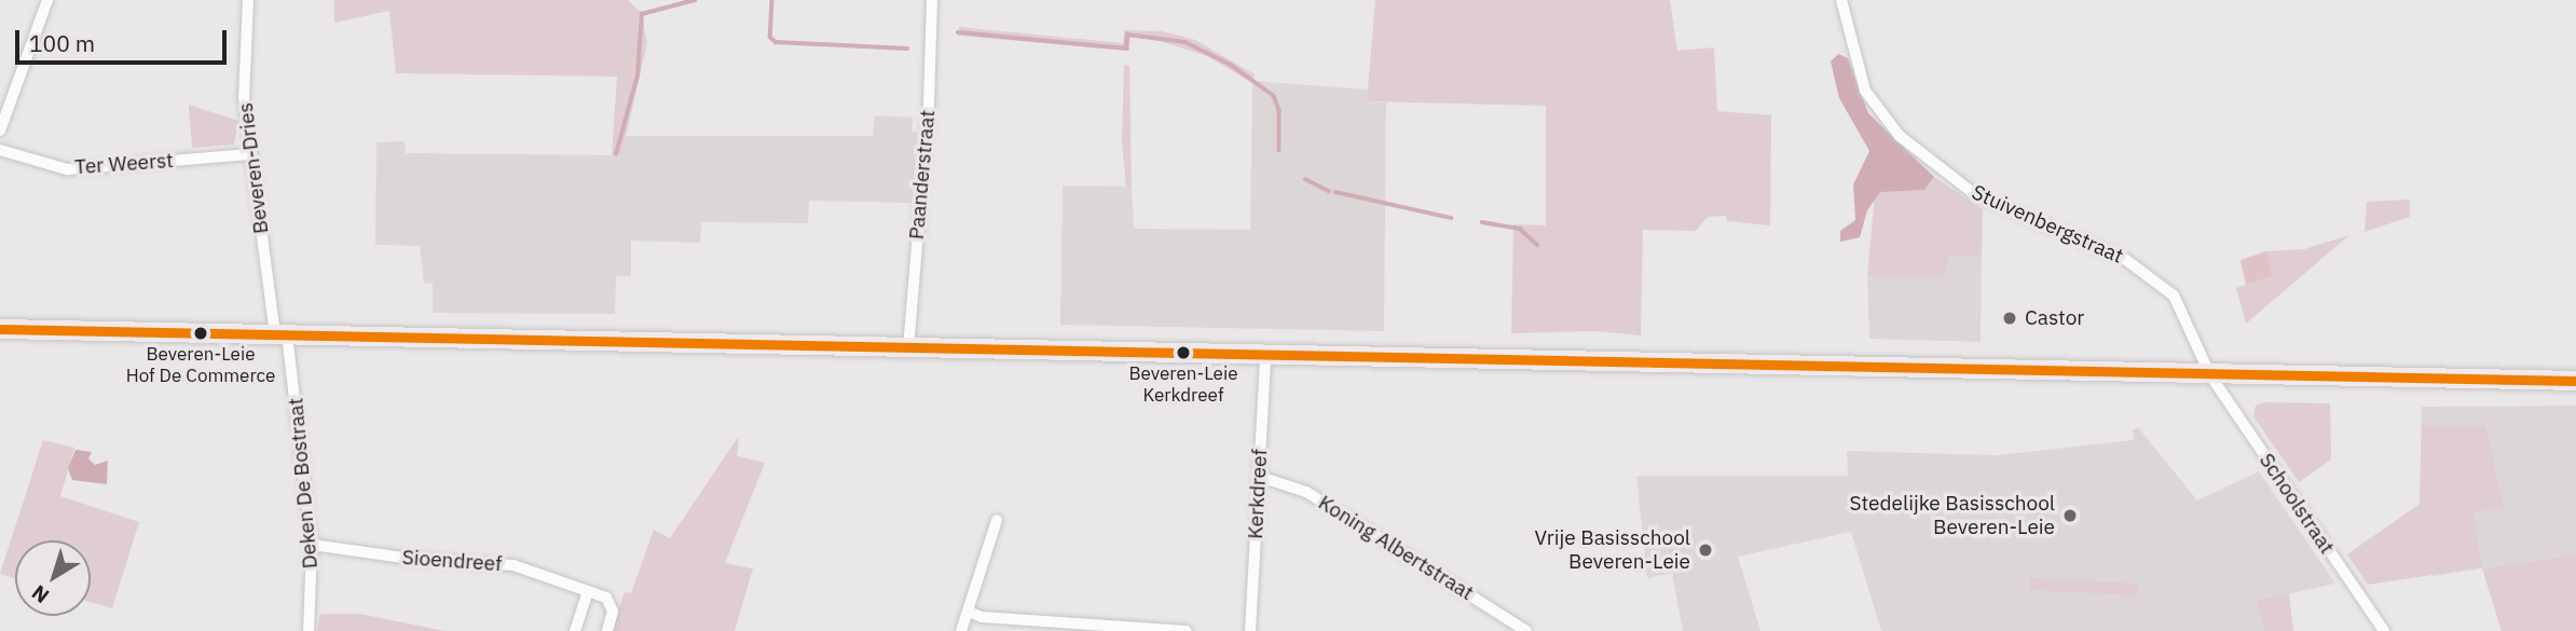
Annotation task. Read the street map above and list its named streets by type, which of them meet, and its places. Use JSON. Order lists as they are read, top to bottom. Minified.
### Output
{"streets":{"street":["Ter Weerst","Beveren-Dries","Paanderstraat","Stuivenbergstraat","Deken De Bostraat","Kerkdreef","Schoolstraat","Koning Albertstraat","Sioendreef"]},"crossings":[["Ter Weerst","Beveren-Dries"],["Beveren-Dries","Deken De Bostraat"],["Stuivenbergstraat","Schoolstraat"],["Deken De Bostraat","Sioendreef"],["Kerkdreef","Koning Albertstraat"]],"places":["Castor","Beveren-Leie Hof De Commerce","Beveren-Leie Kerkdreef","Stedelijke Basisschool Beveren-Leie","Vrije Basisschool Beveren-Leie"],"scale_bar":"100 m","north":"bottom left"}
